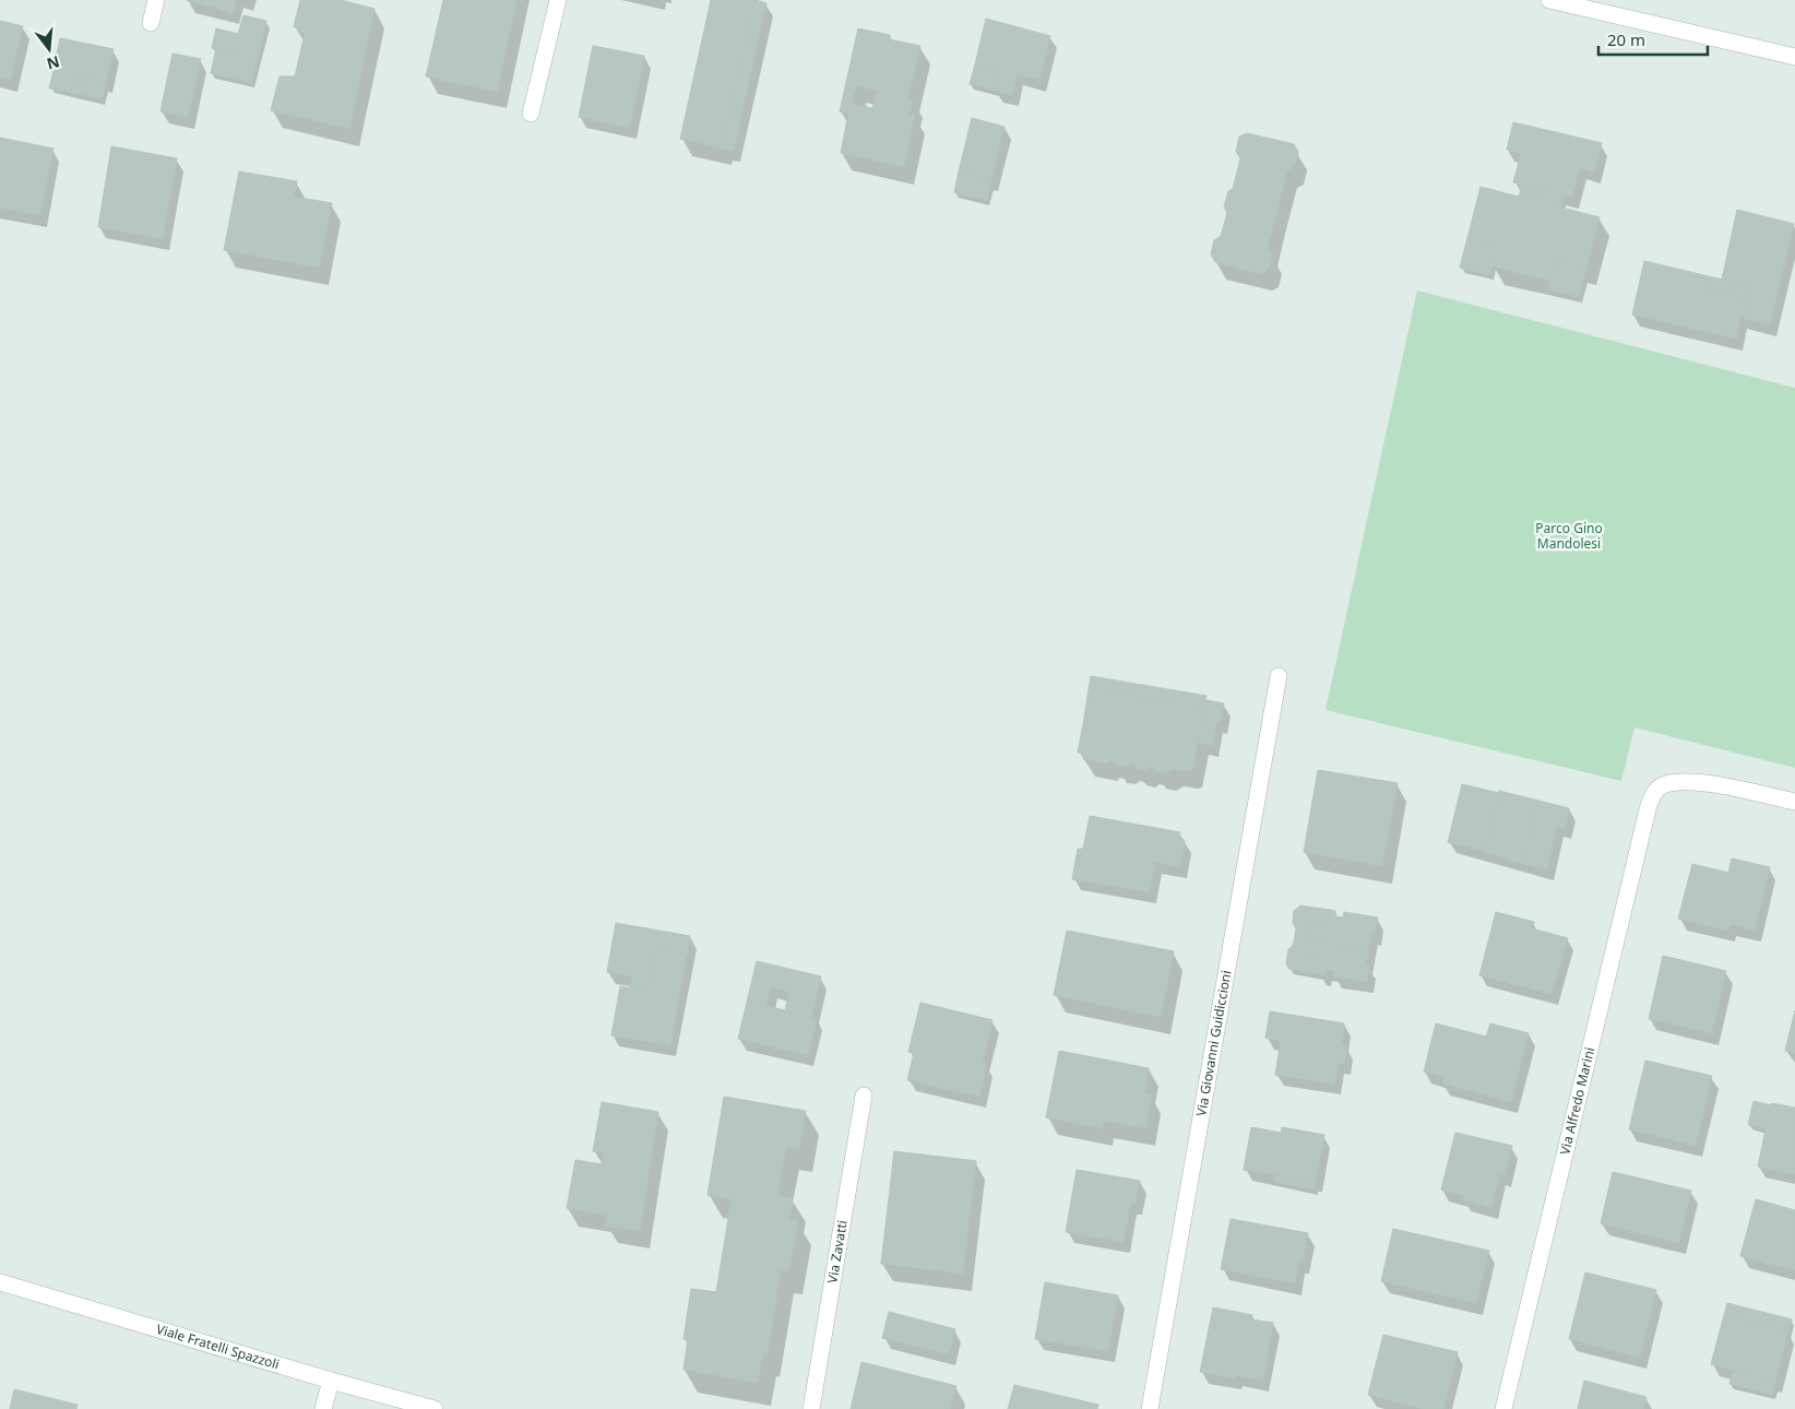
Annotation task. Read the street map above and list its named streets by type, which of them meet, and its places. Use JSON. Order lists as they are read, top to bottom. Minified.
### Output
{"streets":{"street":["Via Giovanni Guidiccioni","Via Alfredo Marini","Via Zavatti","Viale Fratelli Spazzoli"]},"parks":["Parco Gino Mandolesi"],"scale_bar":"20 m","north":"bottom"}
